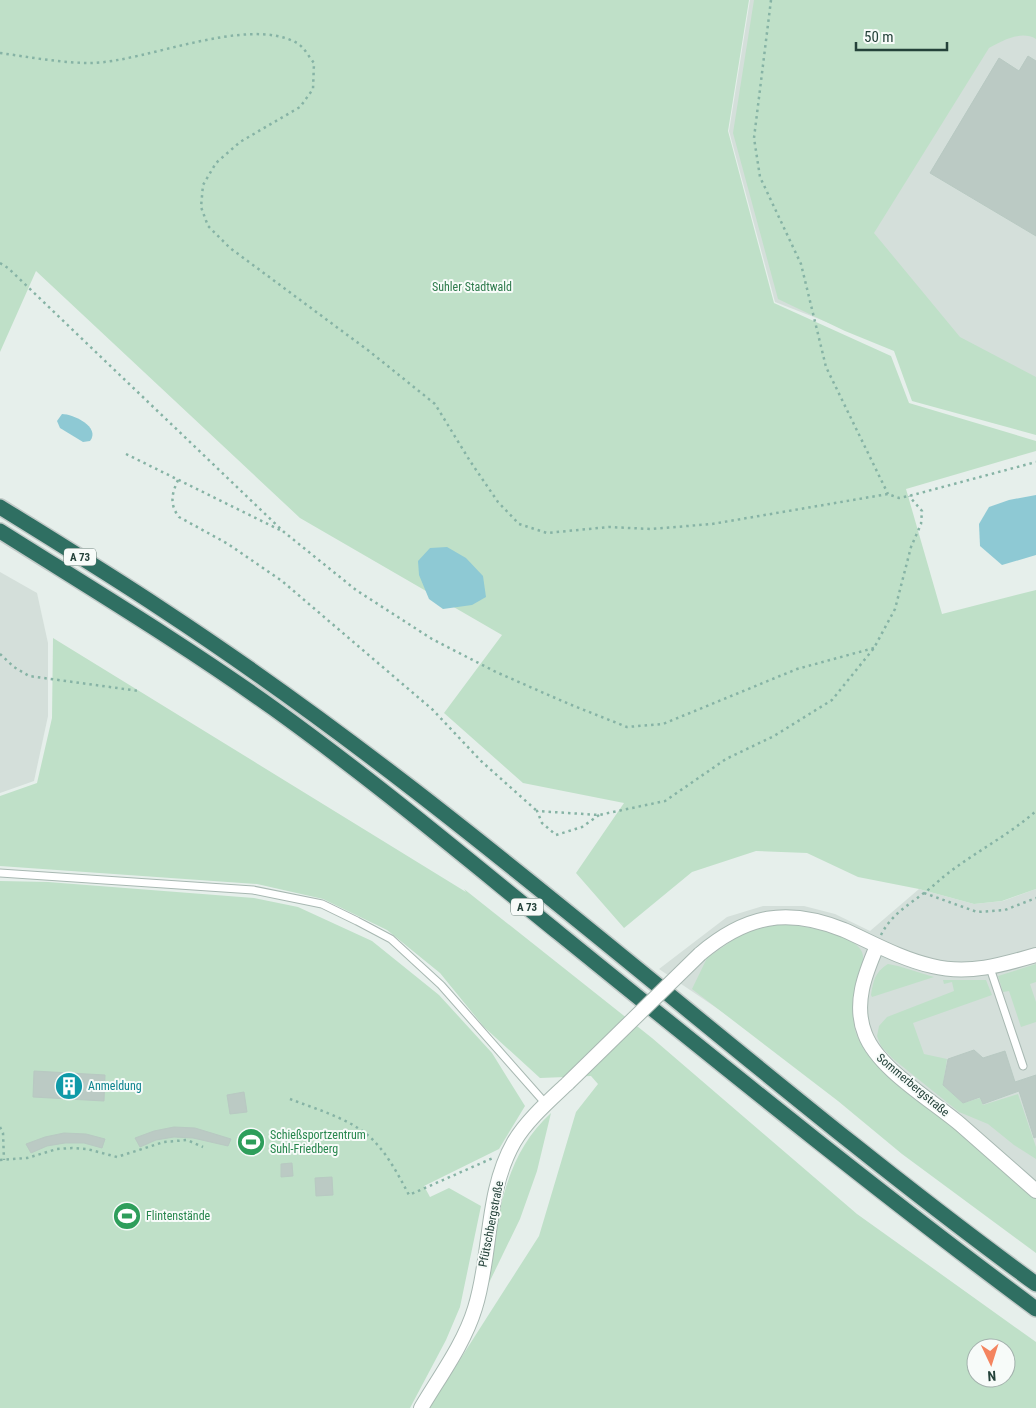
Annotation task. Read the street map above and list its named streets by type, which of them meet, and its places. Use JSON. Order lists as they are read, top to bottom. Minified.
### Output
{"streets":{"highway":["A 73"],"street":["Sommerbergstraße","Pfütschbergstraße"]},"crossings":[["Sommerbergstraße","Pfütschbergstraße"]],"parks":["Suhler Stadtwald"],"places":{"building":["Anmeldung"],"sports":["Schießsportzentrum Suhl-Friedberg","Flintenstände"]},"scale_bar":"50 m","north":"bottom"}
